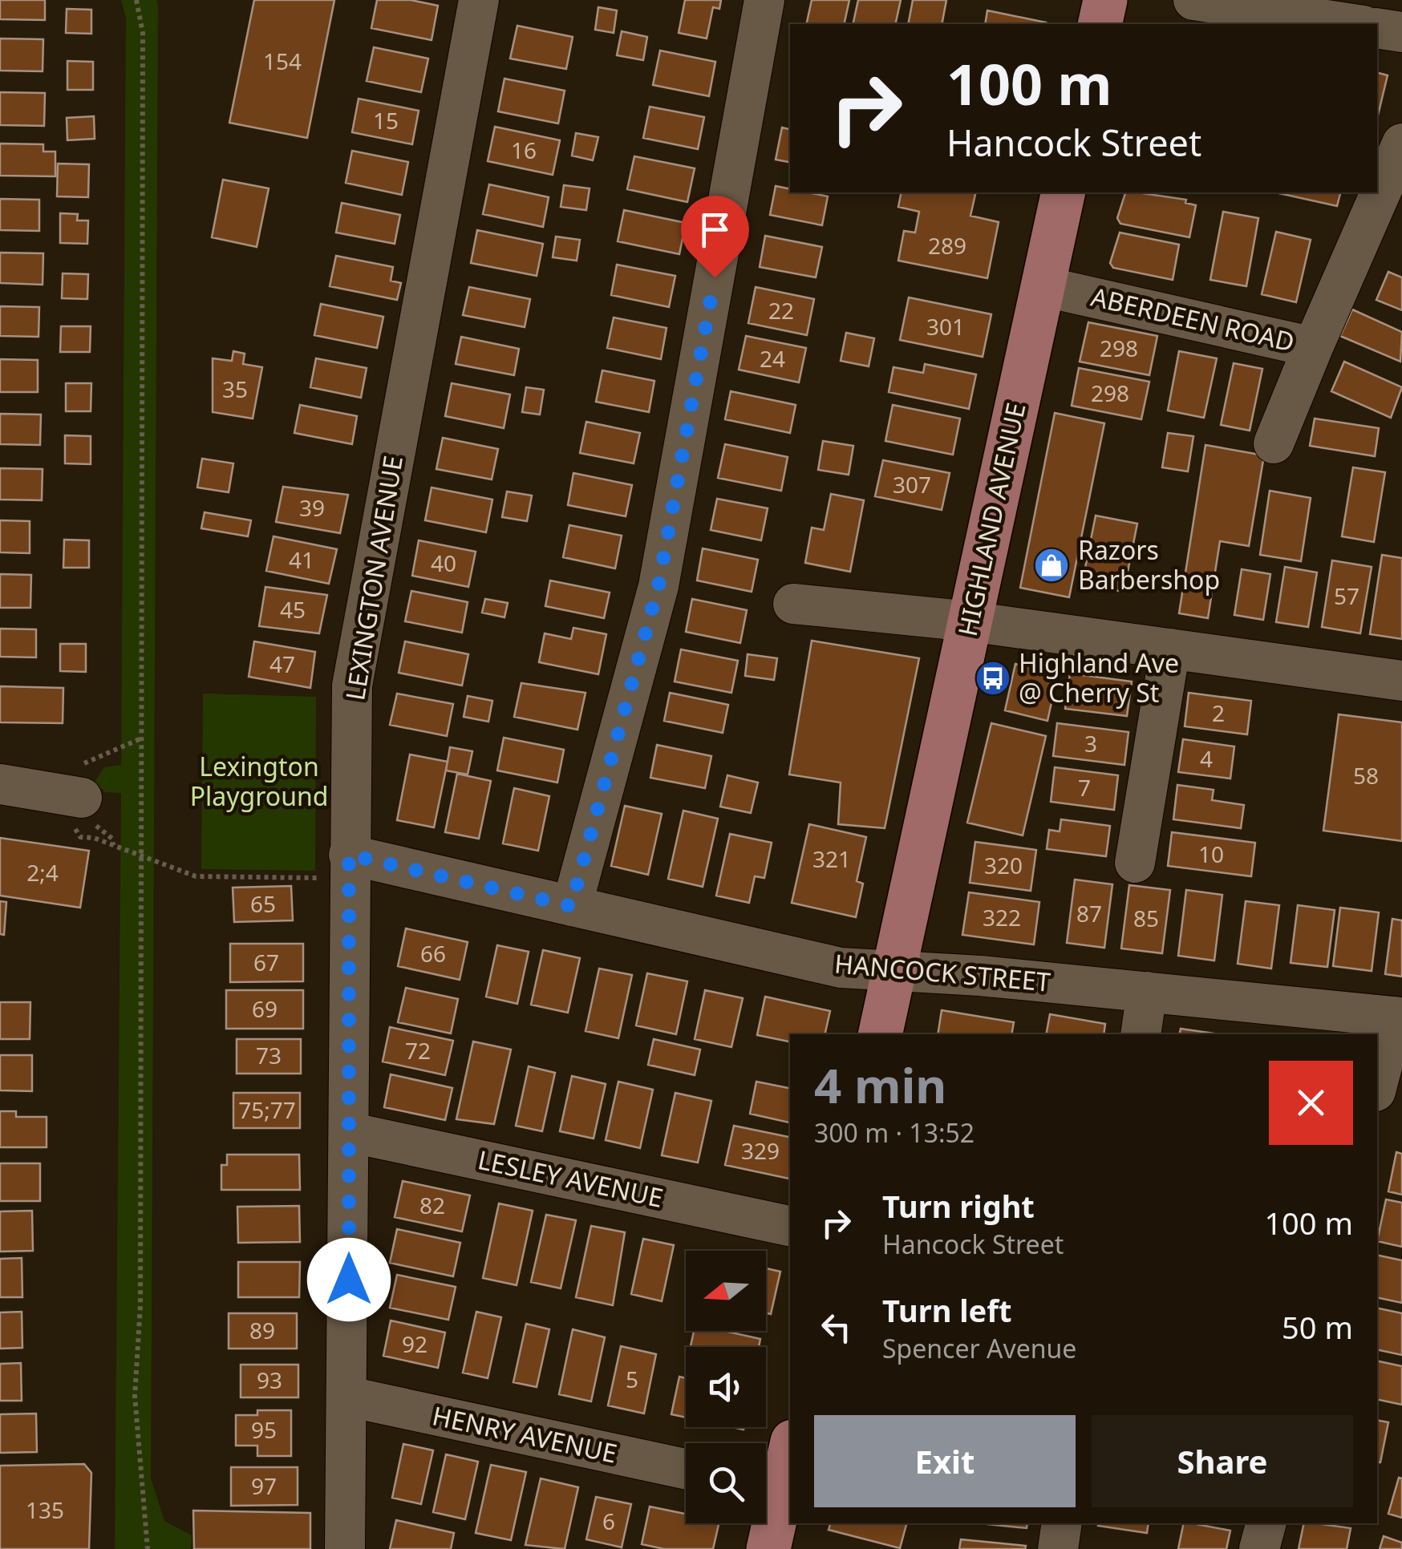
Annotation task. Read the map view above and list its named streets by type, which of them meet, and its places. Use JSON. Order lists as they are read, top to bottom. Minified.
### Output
{"streets":{"main road":["HIGHLAND AVENUE"],"street":["ABERDEEN ROAD","LEXINGTON AVENUE","HANCOCK STREET","LESLEY AVENUE","HENRY AVENUE"]},"crossings":[["ABERDEEN ROAD","HIGHLAND AVENUE"],["HIGHLAND AVENUE","HANCOCK STREET"],["LEXINGTON AVENUE","HANCOCK STREET"],["LEXINGTON AVENUE","LESLEY AVENUE"],["LEXINGTON AVENUE","HENRY AVENUE"]],"parks":["Lexington Playground"],"places":{"shop":["Razors Barbershop"],"bus stop":["Highland Ave @ Cherry St"]},"house_numbers":["154","15","16","289","22","301","298","24","35","298","307","39","41","40","57","45","47","2","3","4","58","7","10","321","320","2;4","65","87","322","85","66","67","69","72","73","75;77","329","82","89","92","5","93","95","97","135","6"],"north":"left","page":{"turn":["100 m","Hancock Street"],"heading":["4 min","300 m · 13:52"],"list":[{"name":"Turn right","note":"Hancock Street","value":"100 m"},{"name":"Turn left","note":"Spencer Avenue","value":"50 m"}],"buttons":["Exit","Share"]}}
